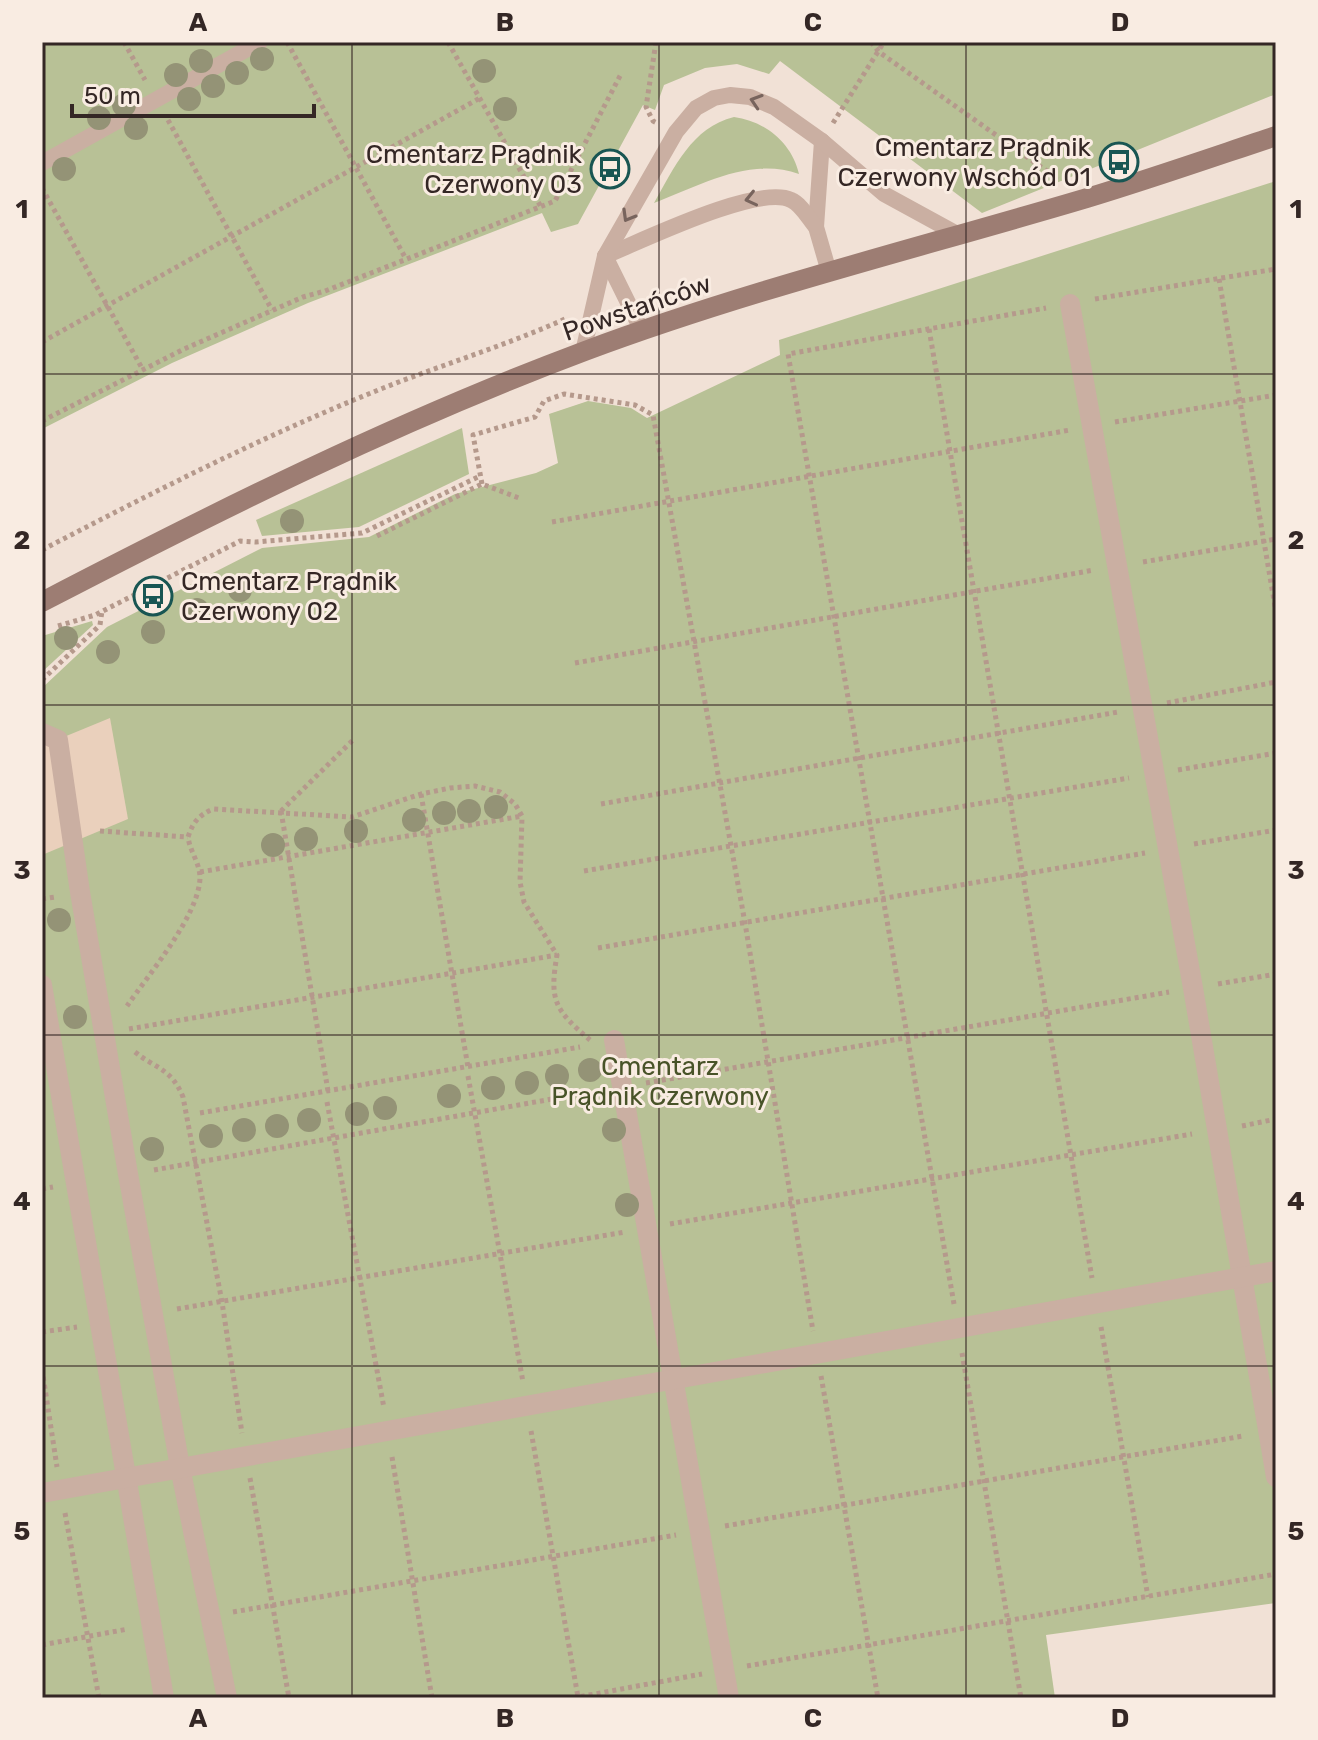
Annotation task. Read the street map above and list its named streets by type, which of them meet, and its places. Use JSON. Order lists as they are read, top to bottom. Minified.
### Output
{"streets":{"street":["Powstańców"]},"parks":["Cmentarz Prądnik Czerwony"],"places":{"bus stop":["Cmentarz Prądnik Czerwony Wschód 01","Cmentarz Prądnik Czerwony 03","Cmentarz Prądnik Czerwony 02"]},"scale_bar":"50 m","grid":{"columns":["A","B","C","D"],"rows":["1","2","3","4","5"]}}
